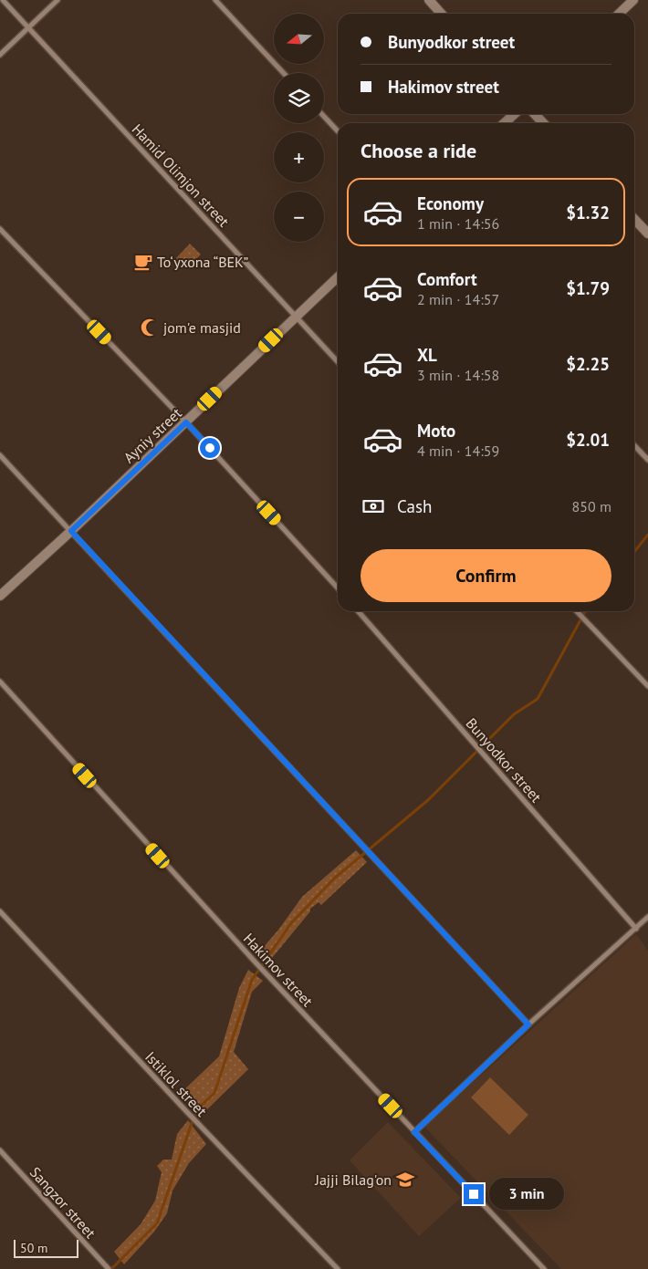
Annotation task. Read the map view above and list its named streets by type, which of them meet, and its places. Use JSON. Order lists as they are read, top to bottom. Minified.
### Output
{"streets":{"street":["Hamid Olimjon street","Ayniy street","Bunyodkor street","Hakimov street","Istiklol street","Sangzor street"]},"crossings":[["Hamid Olimjon street","Ayniy street"]],"places":{"cafe":["To‘yxona “BEK”"],"mosque":["jom'e masjid"],"school or university":["Jajji Bilag'on"]},"scale_bar":"50 m","north":"left","page":{"map_buttons":["+","−"],"banner":["Bunyodkor street","Hakimov street"],"heading":"Choose a ride","list":[{"name":"Economy","note":"1 min · 14:56","value":"$1.32"},{"name":"Comfort","note":"2 min · 14:57","value":"$1.79"},{"name":"XL","note":"3 min · 14:58","value":"$2.25"},{"name":"Moto","note":"4 min · 14:59","value":"$2.01"}],"pay":["Cash","850 m"],"buttons":"Confirm","bubble":"3 min","scale":"50 m"}}
